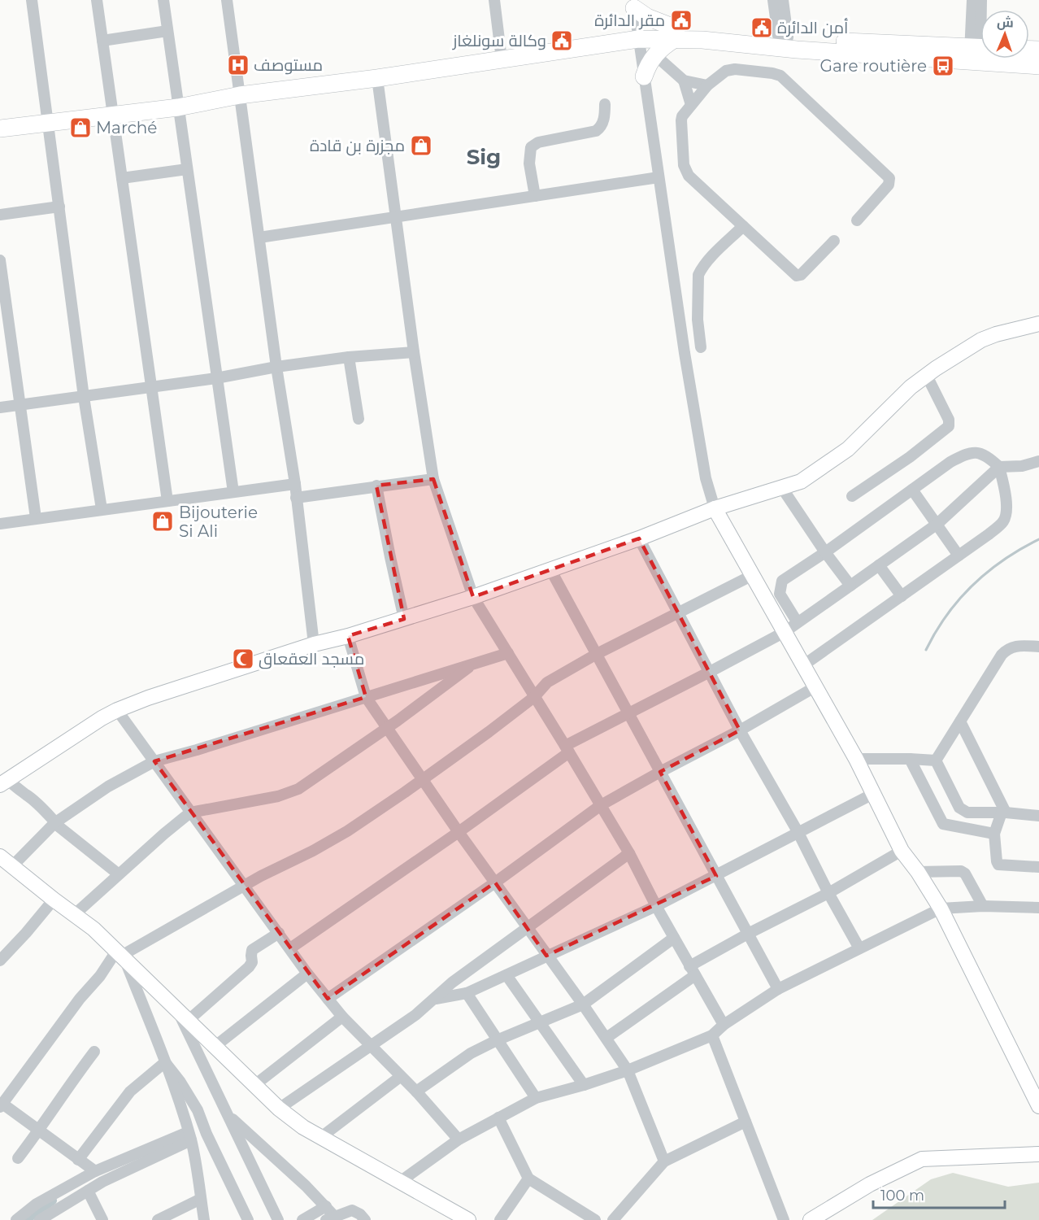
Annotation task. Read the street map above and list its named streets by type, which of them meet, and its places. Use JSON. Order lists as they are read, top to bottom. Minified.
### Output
{"districts":["Sig"],"places":{"public building":["مقر الدائرة","أمن الدائرة","وكالة سونلغاز"],"hospital":["مستوصف"],"bus stop":["Gare routière"],"shop":["Marché","مجزرة بن قادة","Bijouterie Si Ali"],"mosque":["مسجد العقعاق"]},"scale_bar":"100 m","north":"top"}
